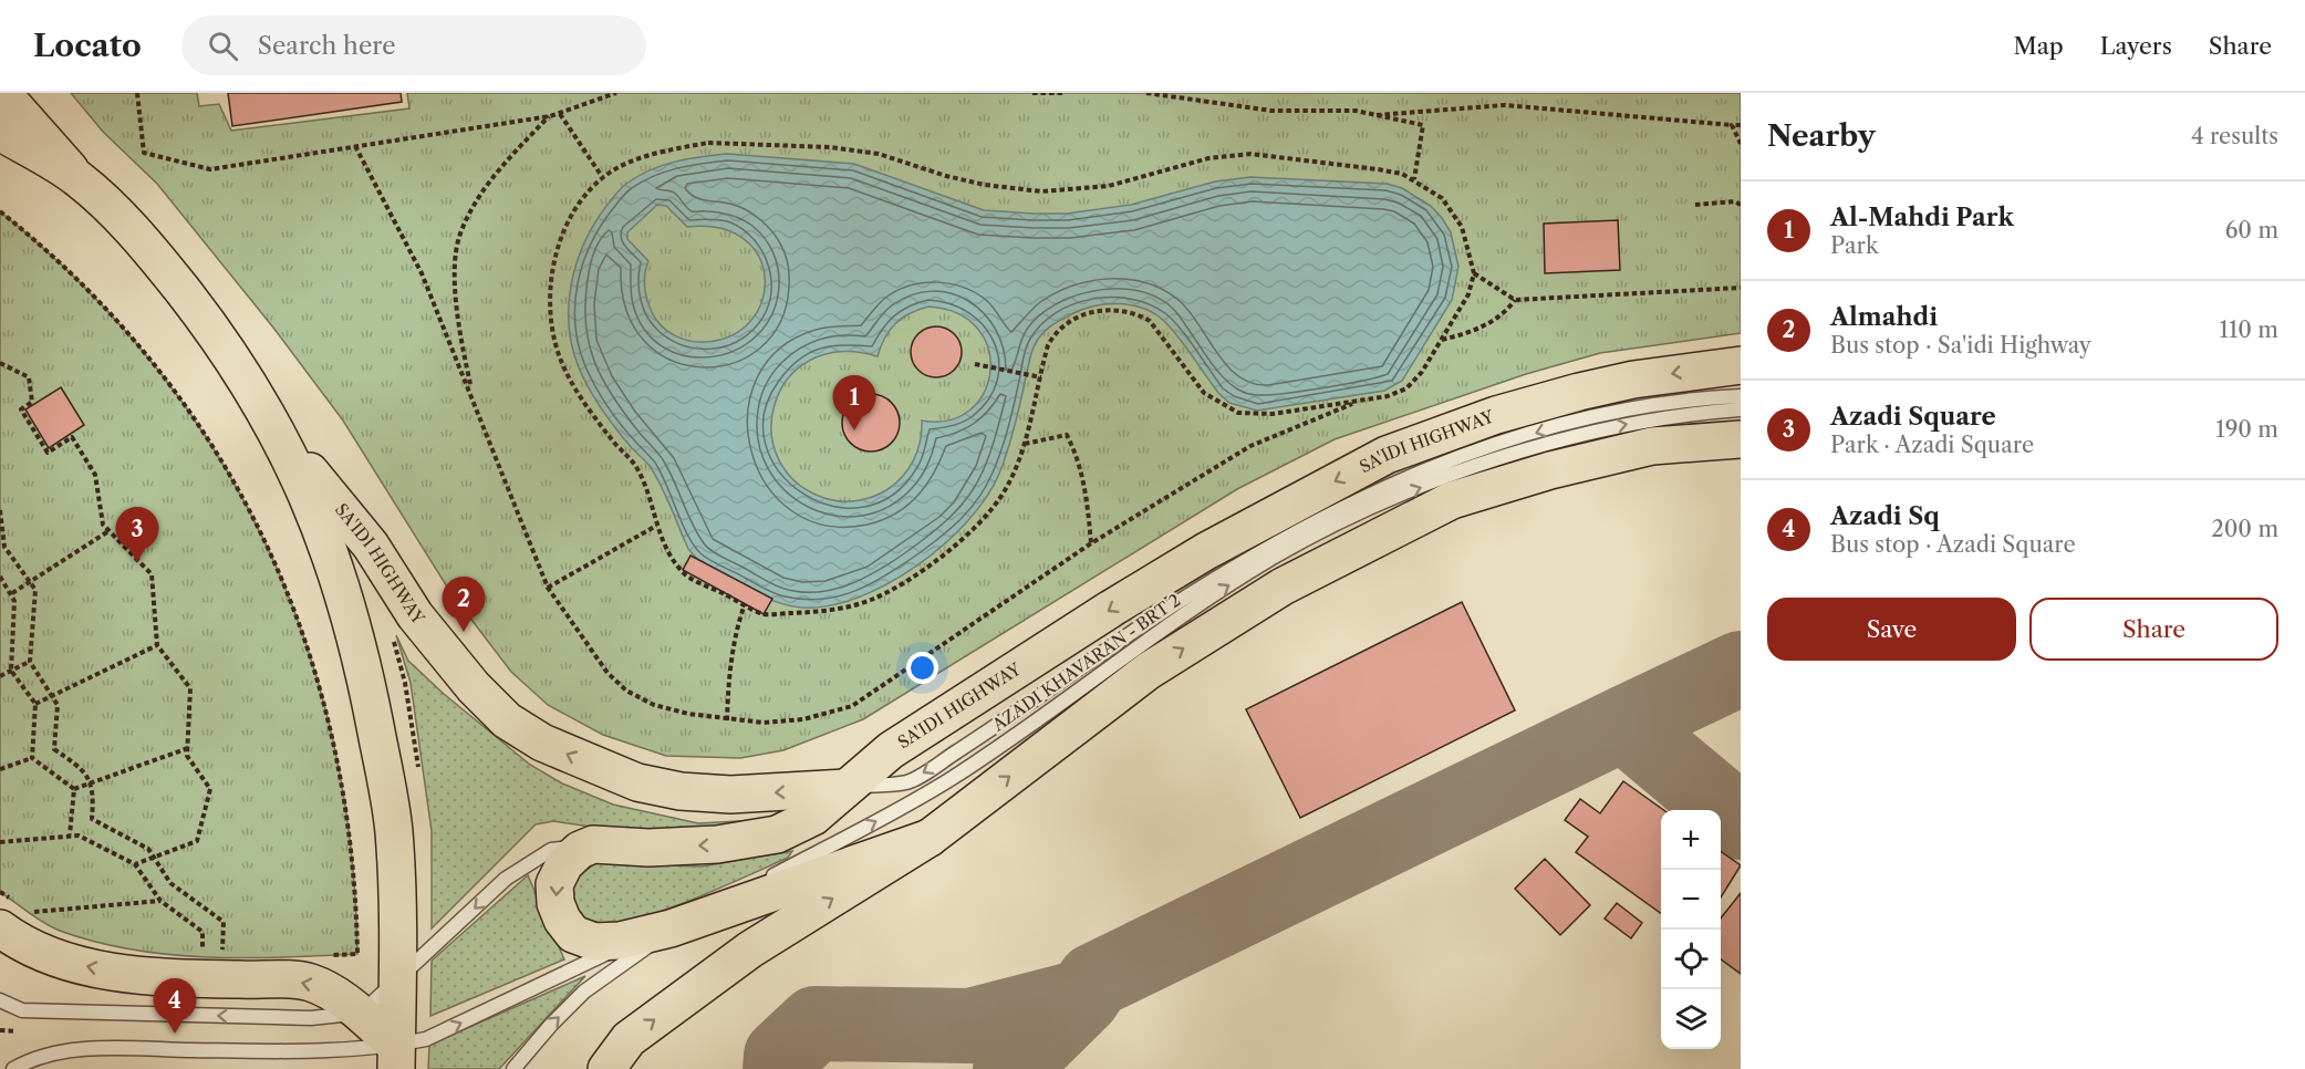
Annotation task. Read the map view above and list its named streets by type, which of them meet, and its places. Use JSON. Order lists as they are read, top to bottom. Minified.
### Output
{"streets":{"main road":["SA'IDI HIGHWAY"],"lane":["AZADI KHAVARAN - BRT 2"]},"crossings":[["SA'IDI HIGHWAY","AZADI KHAVARAN - BRT 2"]],"page":{"header":"Locato","search":"Search here","nav":["Map","Layers","Share"],"heading":["Nearby","4 results"],"list":[{"mark":"1","name":"Al-Mahdi Park","note":"Park","value":"60 m"},{"mark":"2","name":"Almahdi","note":"Bus stop · Sa'idi Highway","value":"110 m"},{"mark":"3","name":"Azadi Square","note":"Park · Azadi Square","value":"190 m"},{"mark":"4","name":"Azadi Sq","note":"Bus stop · Azadi Square","value":"200 m"}],"pins":["1","3","2","4"],"buttons":["Save","Share"],"map_buttons":["+","−"]}}
